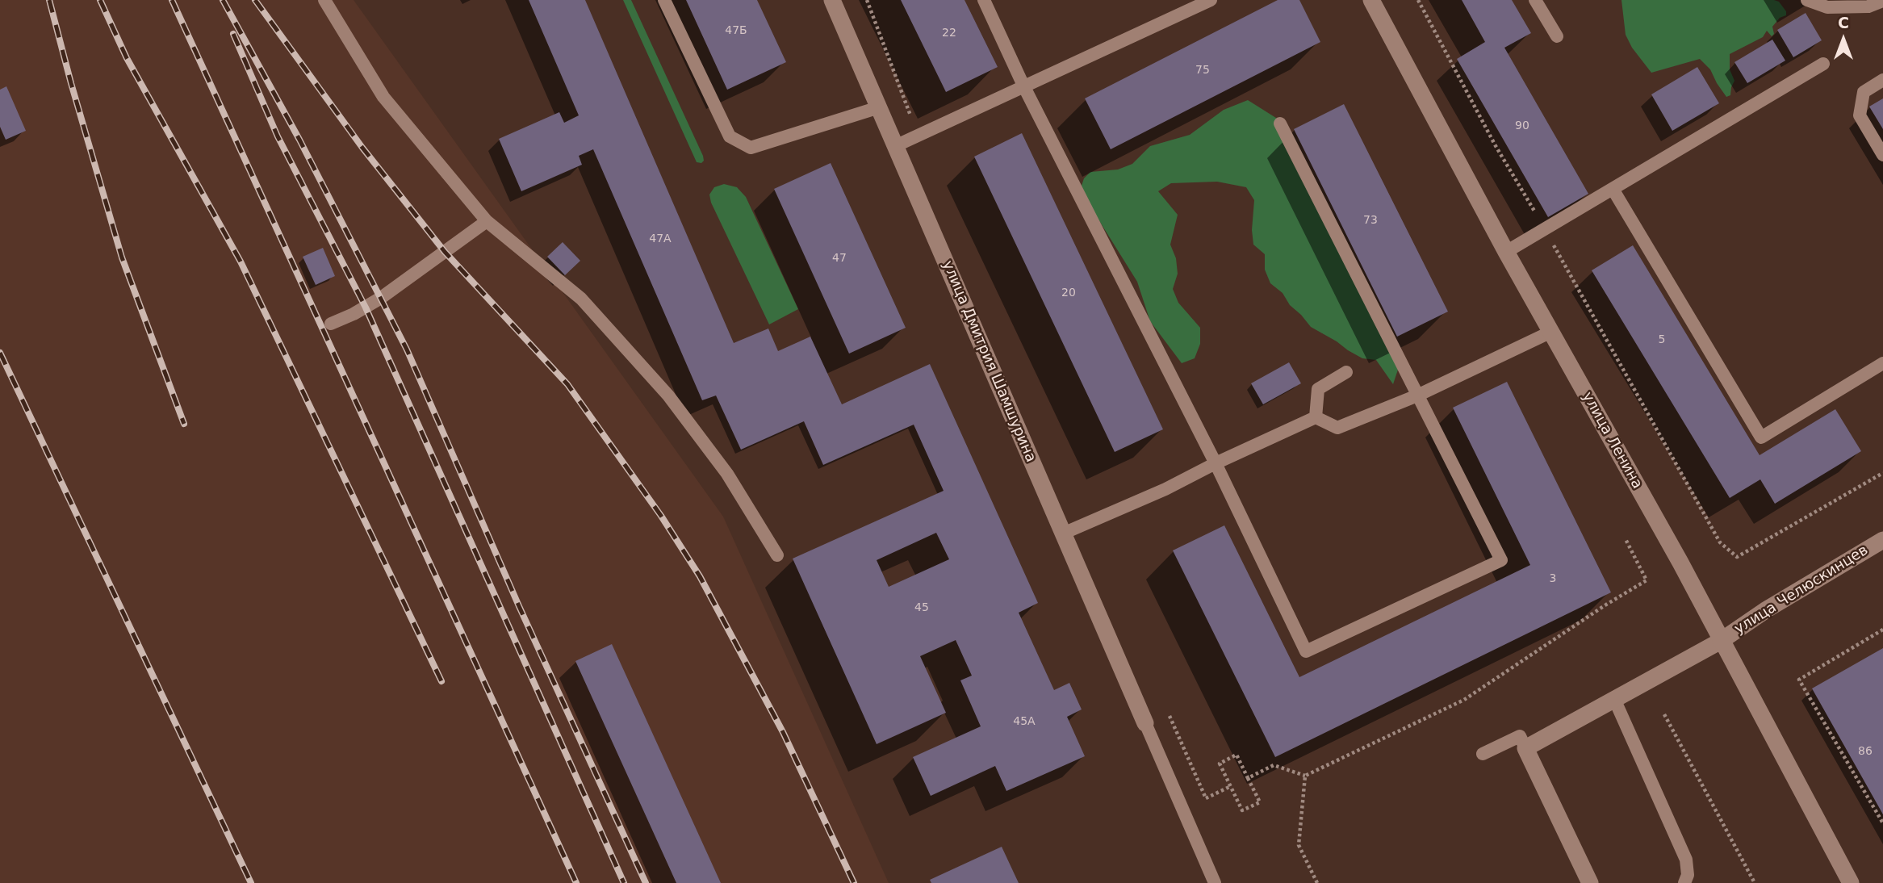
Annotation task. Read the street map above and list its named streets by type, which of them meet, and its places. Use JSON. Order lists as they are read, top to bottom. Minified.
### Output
{"streets":{"street":["улица Дмитрия Шамшурина","улица Ленина","улица Челюскинцев"]},"crossings":[["улица Ленина","улица Челюскинцев"]],"house_numbers":["47Б","22","75","90","73","47А","47","20","5","3","45","45А","86"],"north":"top"}
